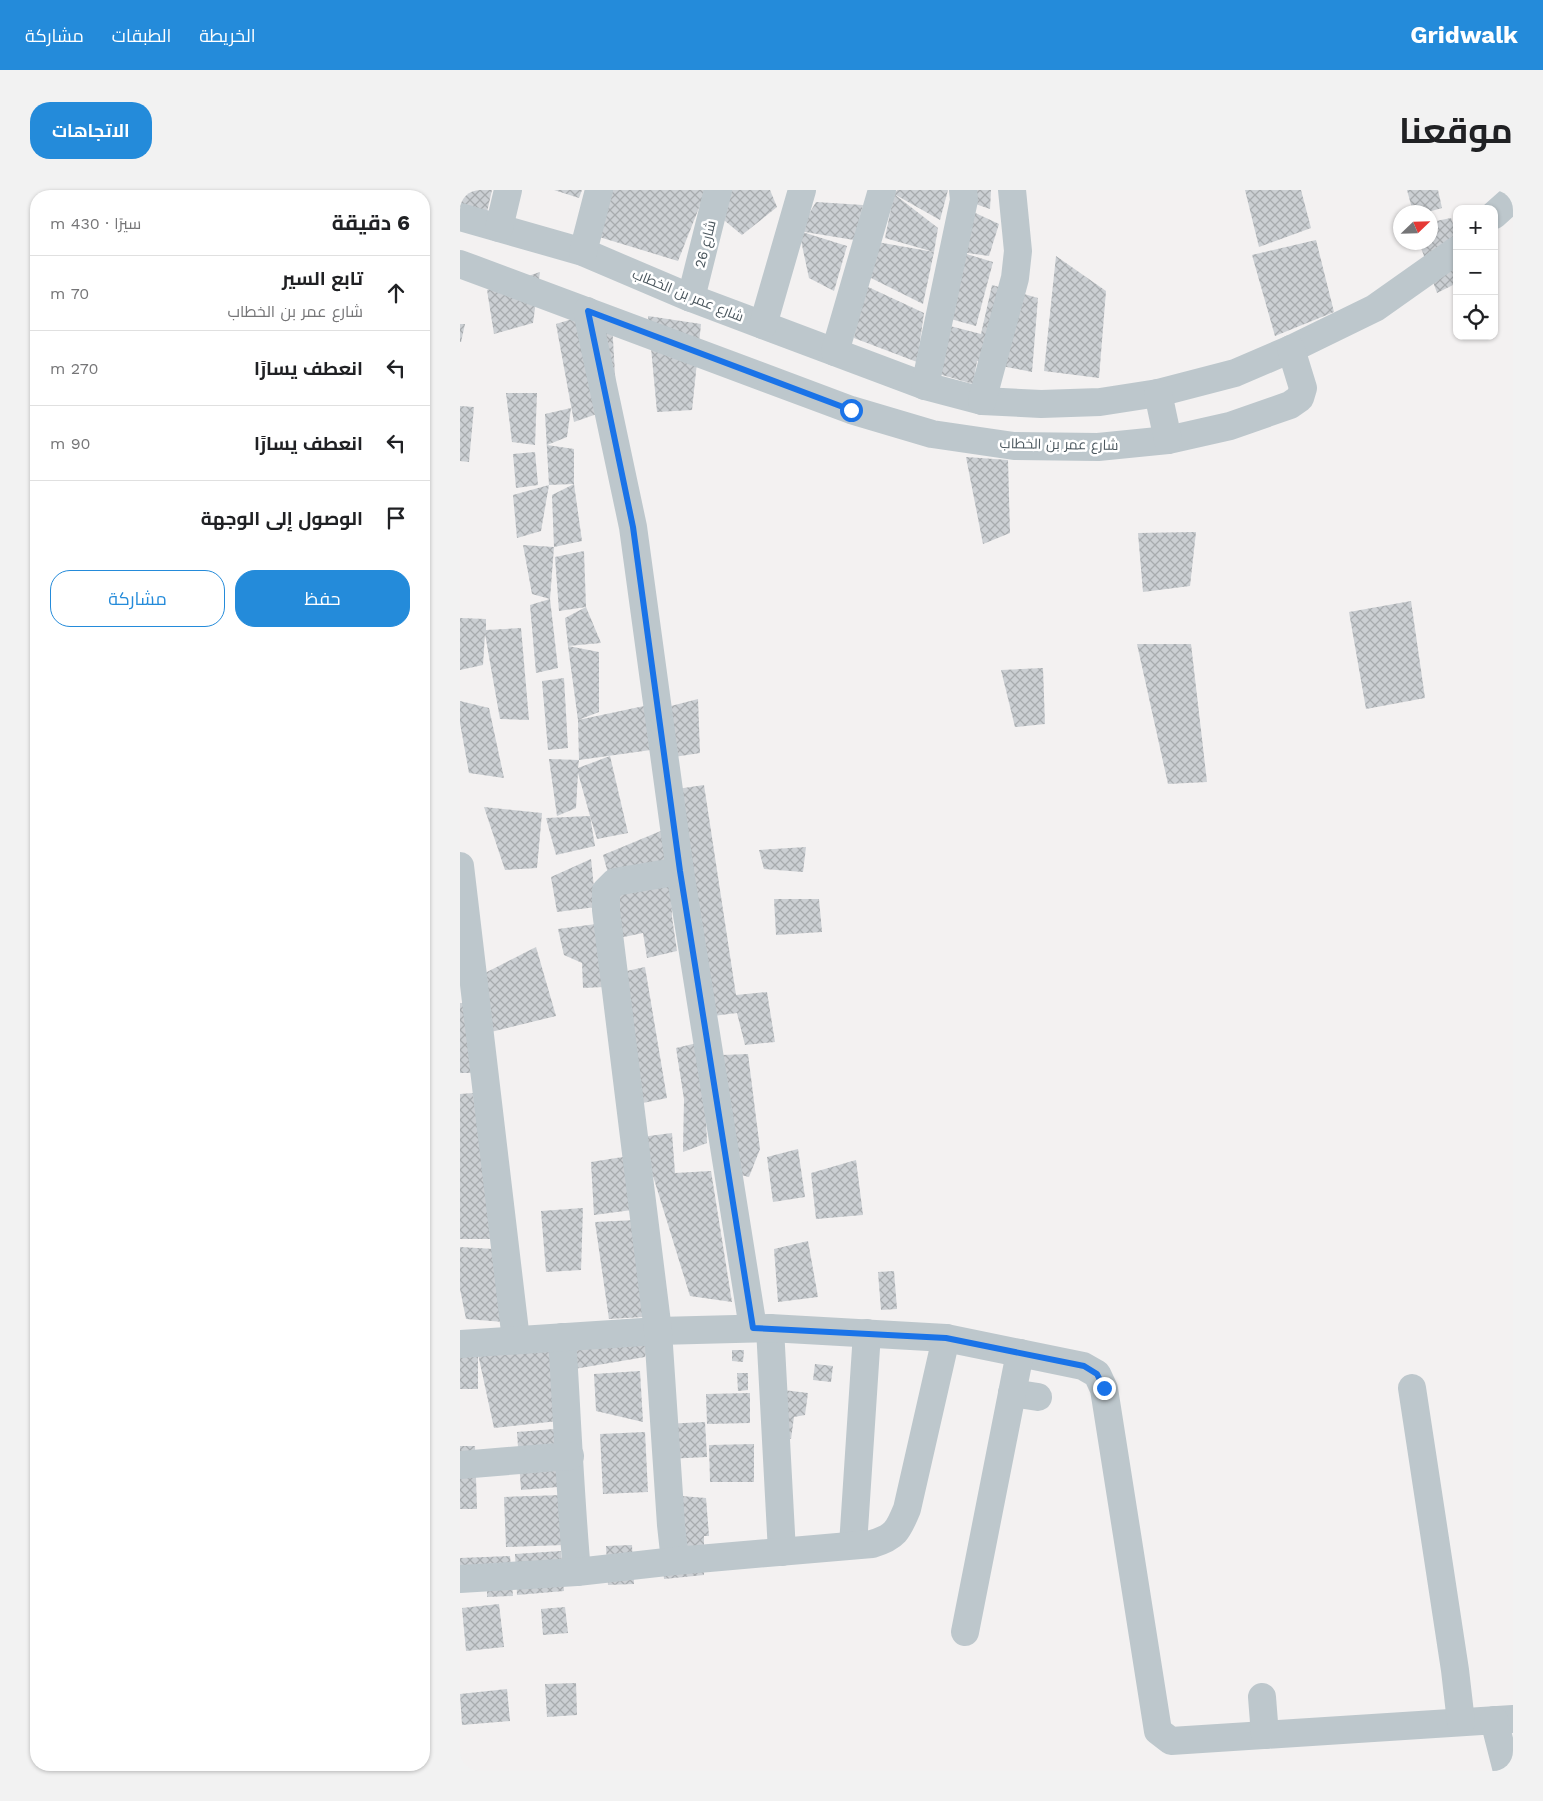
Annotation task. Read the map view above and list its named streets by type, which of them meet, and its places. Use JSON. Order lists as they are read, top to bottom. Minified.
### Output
{"streets":{"street":["شارع 26","شارع عمر بن الخطاب"]},"crossings":[["شارع 26","شارع عمر بن الخطاب"]],"north":"top right","page":{"header":"Gridwalk","nav":["الخريطة","الطبقات","مشاركة"],"title":"موقعنا","buttons":["الاتجاهات",["حفظ","مشاركة"]],"heading":["6 دقيقة","سيرًا · 430 m"],"map_buttons":["+","−"],"list":[["تابع السير","شارع عمر بن الخطاب","70 m"],["انعطف يسارًا","270 m"],["انعطف يسارًا","90 m"],"الوصول إلى الوجهة"]}}
